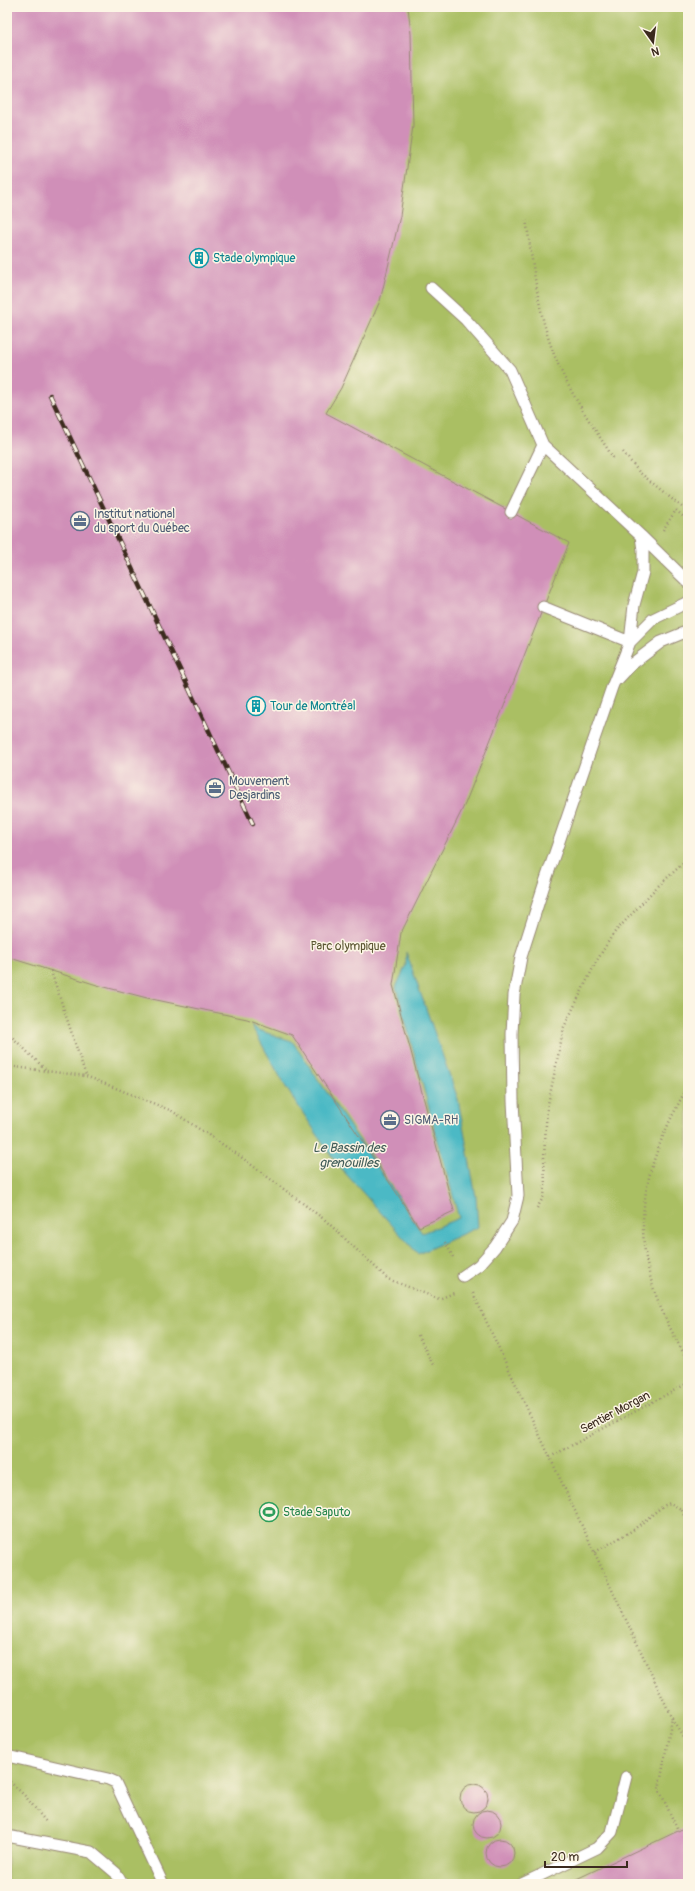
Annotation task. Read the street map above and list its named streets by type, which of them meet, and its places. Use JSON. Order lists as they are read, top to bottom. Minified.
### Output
{"streets":{"path":["Sentier Morgan"]},"water":["Le Bassin des grenouilles"],"parks":["Parc olympique"],"places":{"building":["Stade olympique","Tour de Montréal"],"office":["Institut national du sport du Québec","Mouvement Desjardins","SIGMA-RH"],"sports":["Stade Saputo"]},"scale_bar":"20 m","north":"bottom"}
